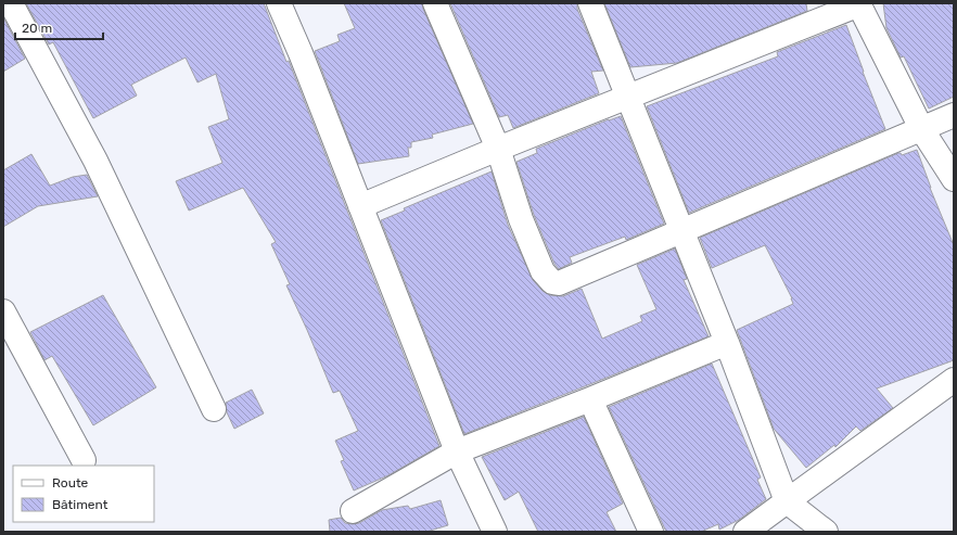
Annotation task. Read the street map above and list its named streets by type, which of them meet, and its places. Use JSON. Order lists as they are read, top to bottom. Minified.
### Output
{"legend":["Route","Bâtiment"],"scale_bar":"20 m"}
